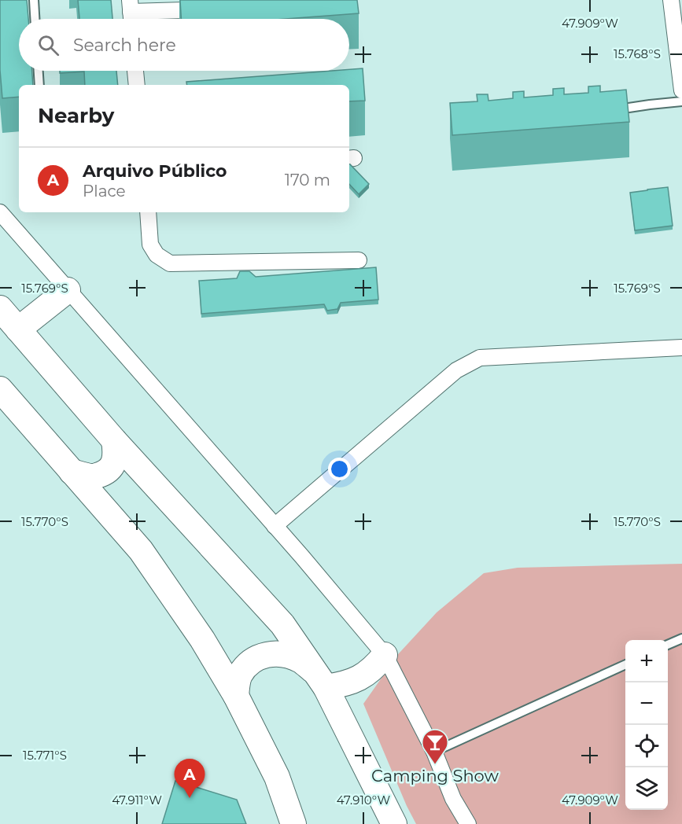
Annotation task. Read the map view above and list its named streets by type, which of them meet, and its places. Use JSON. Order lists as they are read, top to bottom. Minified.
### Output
{"places":{"bar":["Camping Show"]},"page":{"search":"Search here","heading":"Nearby","list":[{"mark":"A","name":"Arquivo Público","note":"Place","value":"170 m"}],"map_buttons":["+","−"],"pins":"A"},"coordinates":["47.909°W","15.768°S","15.769°S","15.770°S","15.771°S","47.911°W","47.910°W"]}
